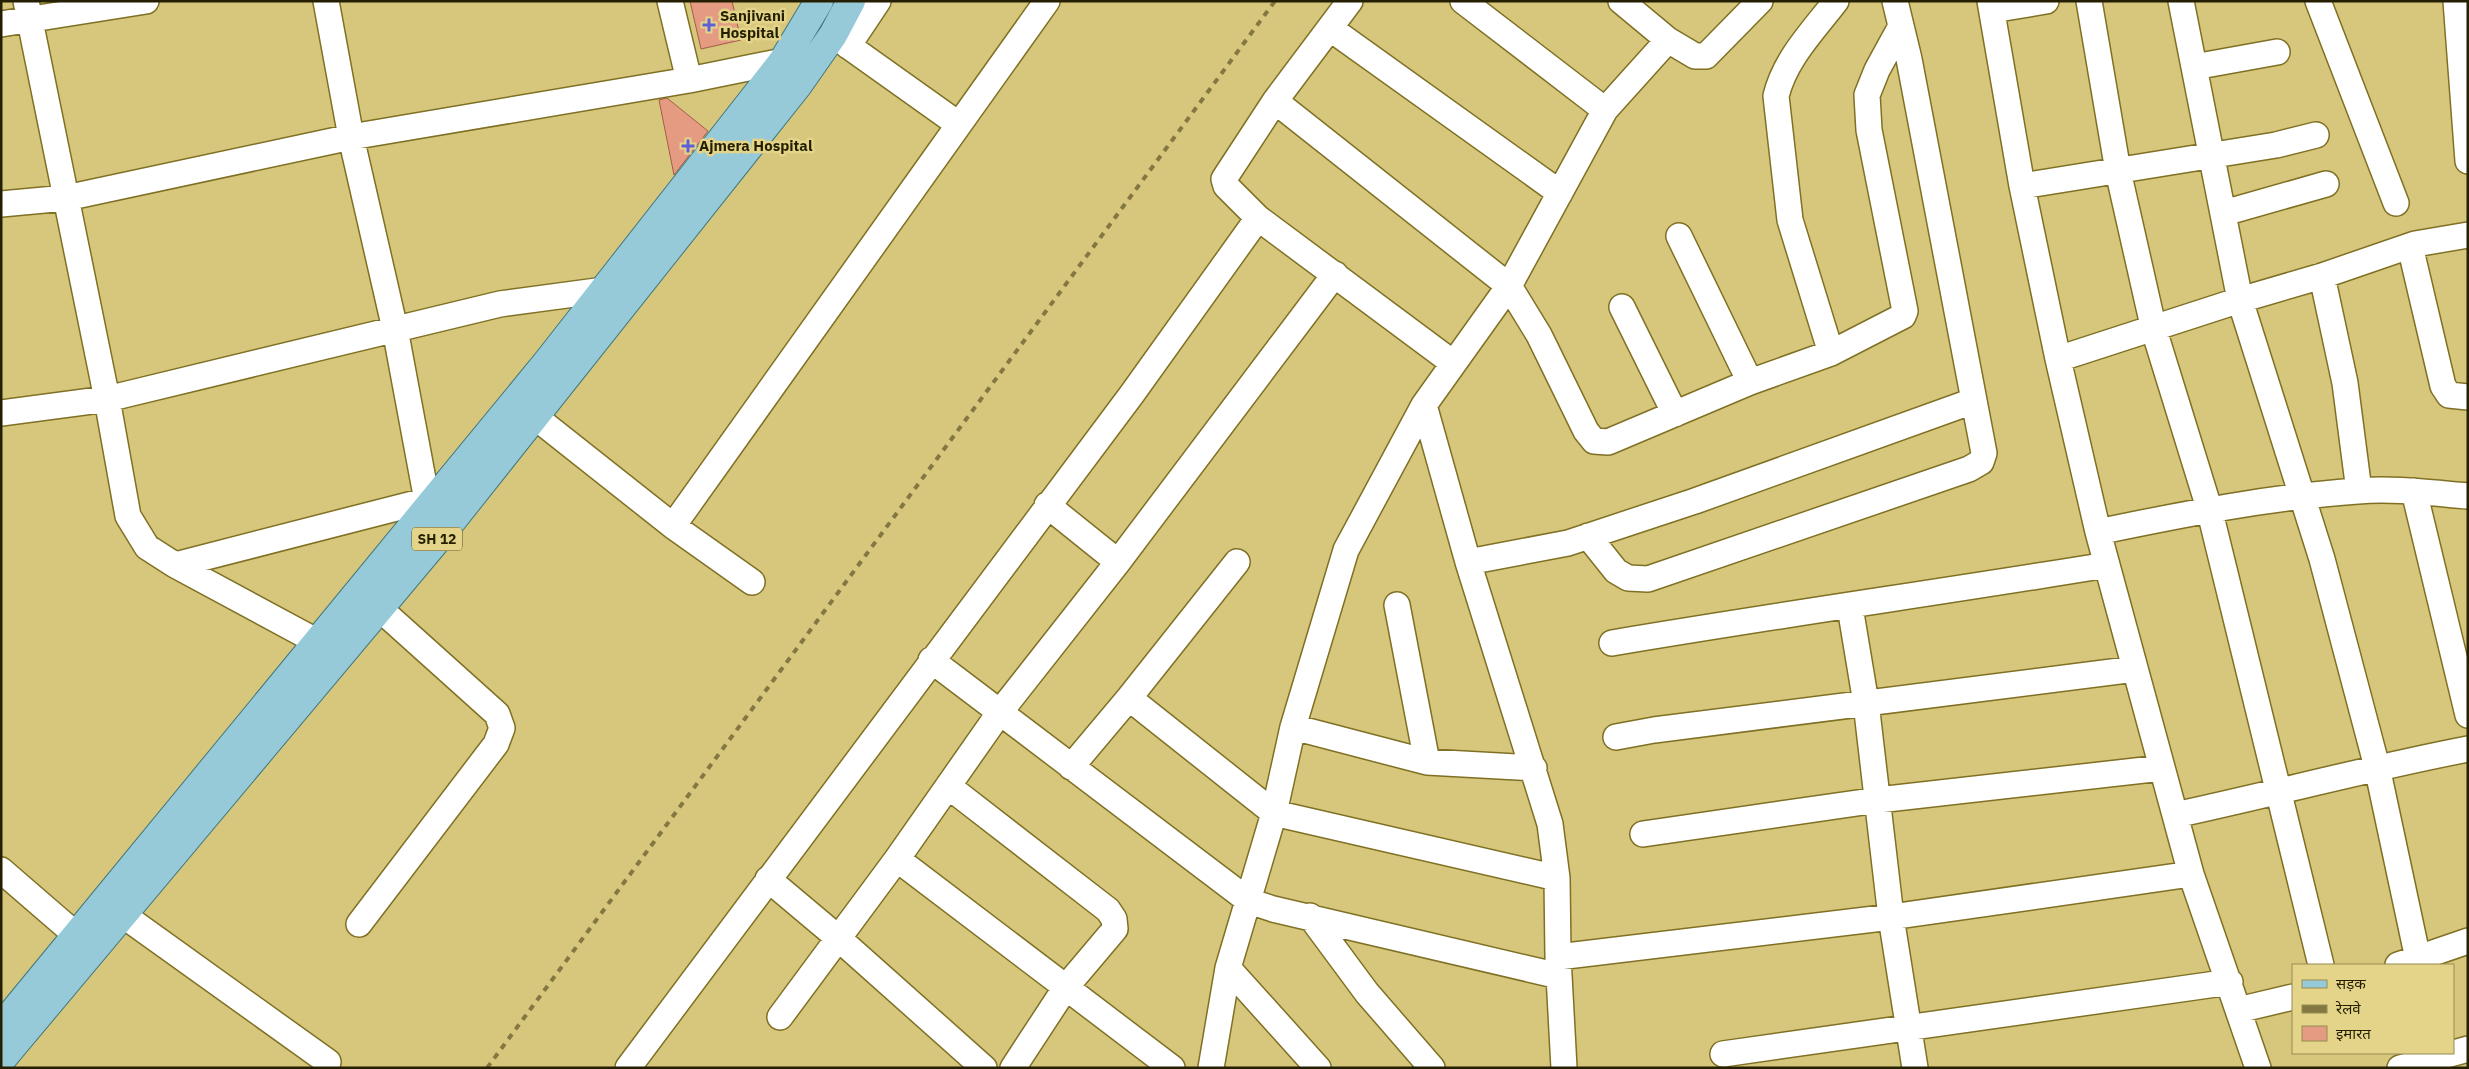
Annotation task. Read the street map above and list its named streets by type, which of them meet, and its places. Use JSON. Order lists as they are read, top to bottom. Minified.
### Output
{"streets":{"main road":["SH 12"]},"places":{"health":["Sanjivani Hospital","Ajmera Hospital"]},"legend":["सड़क","रेलवे","इमारत"]}
